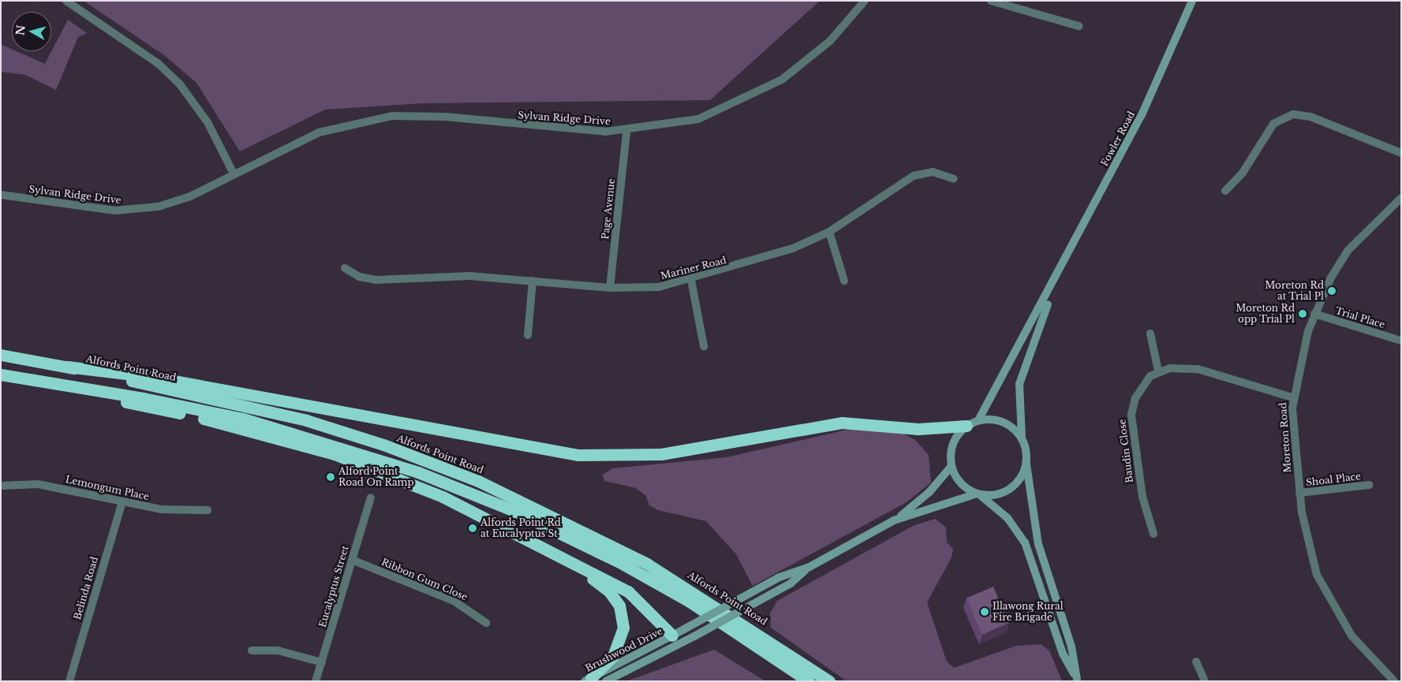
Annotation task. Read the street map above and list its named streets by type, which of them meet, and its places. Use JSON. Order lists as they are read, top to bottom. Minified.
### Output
{"streets":{"highway":["Alfords Point Road"],"street":["Sylvan Ridge Drive","Fowler Road","Page Avenue","Mariner Road","Trial Place","Moreton Road","Baudin Close","Shoal Place","Lemongum Place","Ribbon Gum Close","Eucalyptus Street","Belinda Road","Brushwood Drive"]},"crossings":[["Sylvan Ridge Drive","Page Avenue"],["Fowler Road","Brushwood Drive"],["Page Avenue","Mariner Road"],["Trial Place","Moreton Road"],["Moreton Road","Shoal Place"],["Lemongum Place","Belinda Road"],["Ribbon Gum Close","Eucalyptus Street"]],"places":["Moreton Rd at Trial Pl","Moreton Rd opp Trial Pl","Alford Point Road On Ramp","Alfords Point Rd at Eucalyptus St","Illawong Rural Fire Brigade"],"north":"left"}
